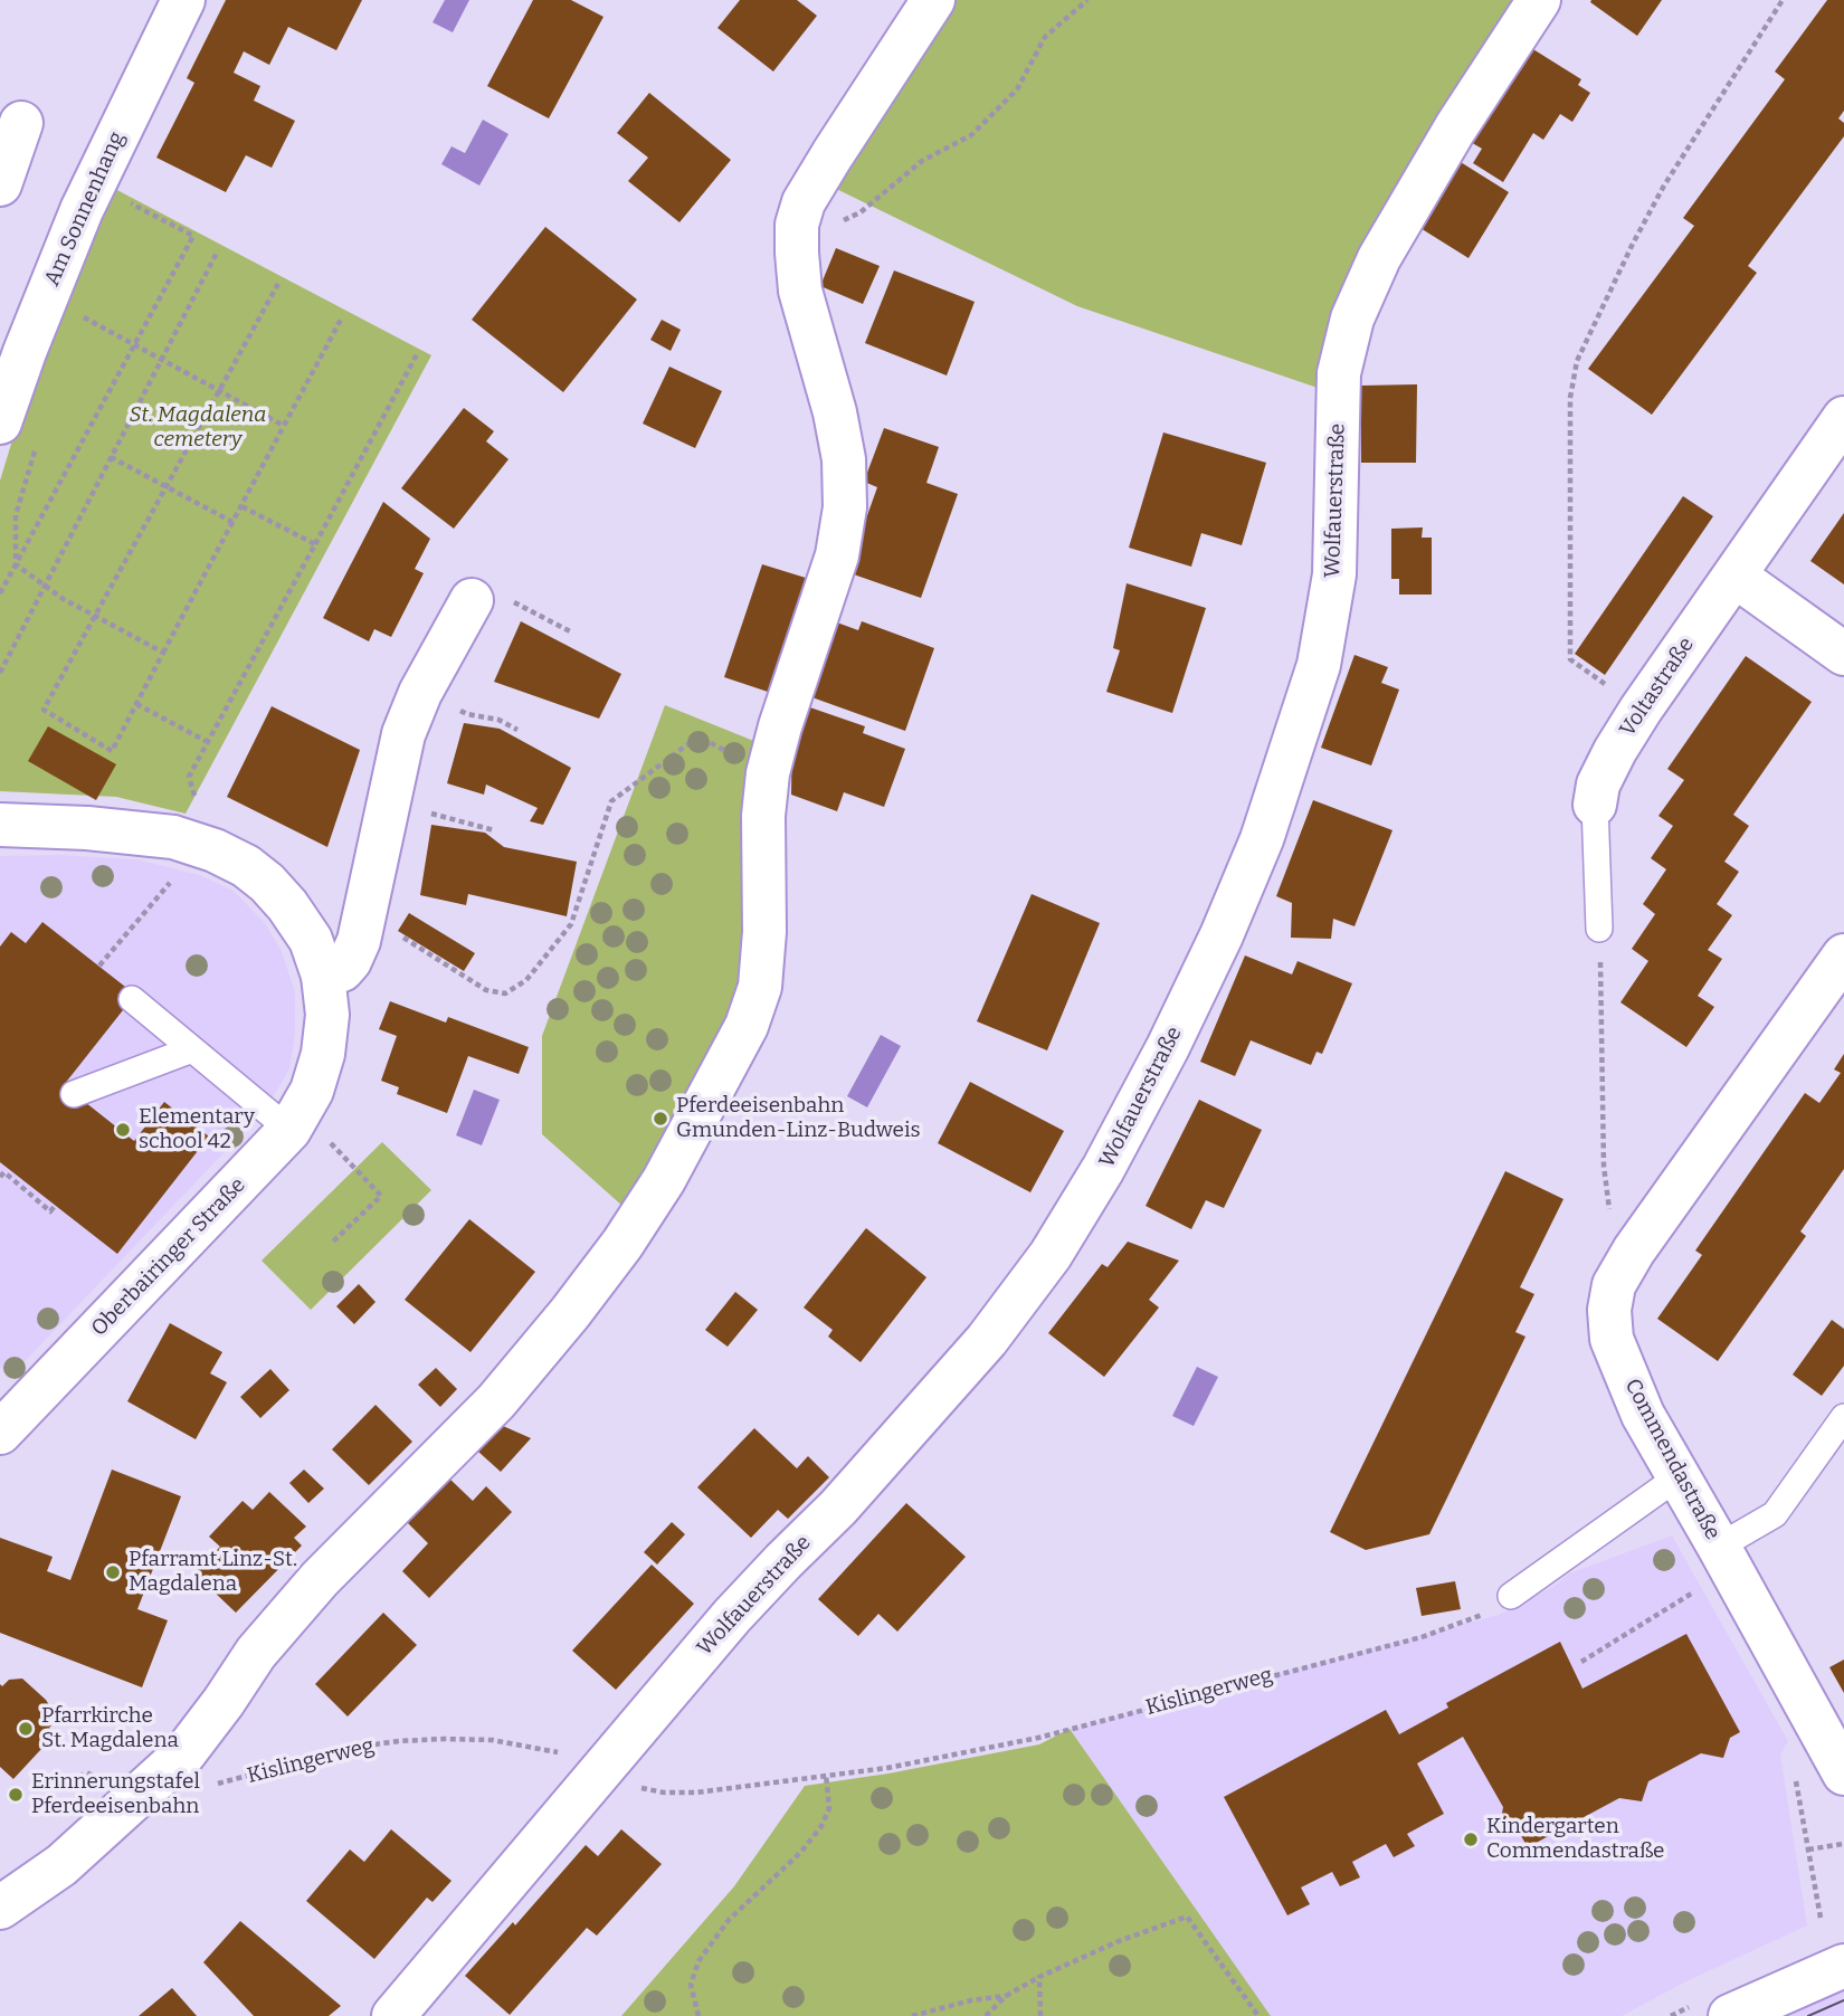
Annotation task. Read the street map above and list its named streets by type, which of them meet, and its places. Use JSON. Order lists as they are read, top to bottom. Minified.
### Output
{"streets":{"street":["Am Sonnenhang","Wolfauerstraße","Voltastraße","Oberbairinger Straße","Commendastraße"],"path":["Kislingerweg"]},"crossings":[["Wolfauerstraße","Kislingerweg"]],"parks":["St. Magdalena cemetery"],"places":["Pferdeeisenbahn Gmunden-Linz-Budweis","Elementary school 42","Pfarramt Linz-St. Magdalena","Pfarrkirche St. Magdalena","Erinnerungstafel Pferdeeisenbahn","Kindergarten Commendastraße"]}
